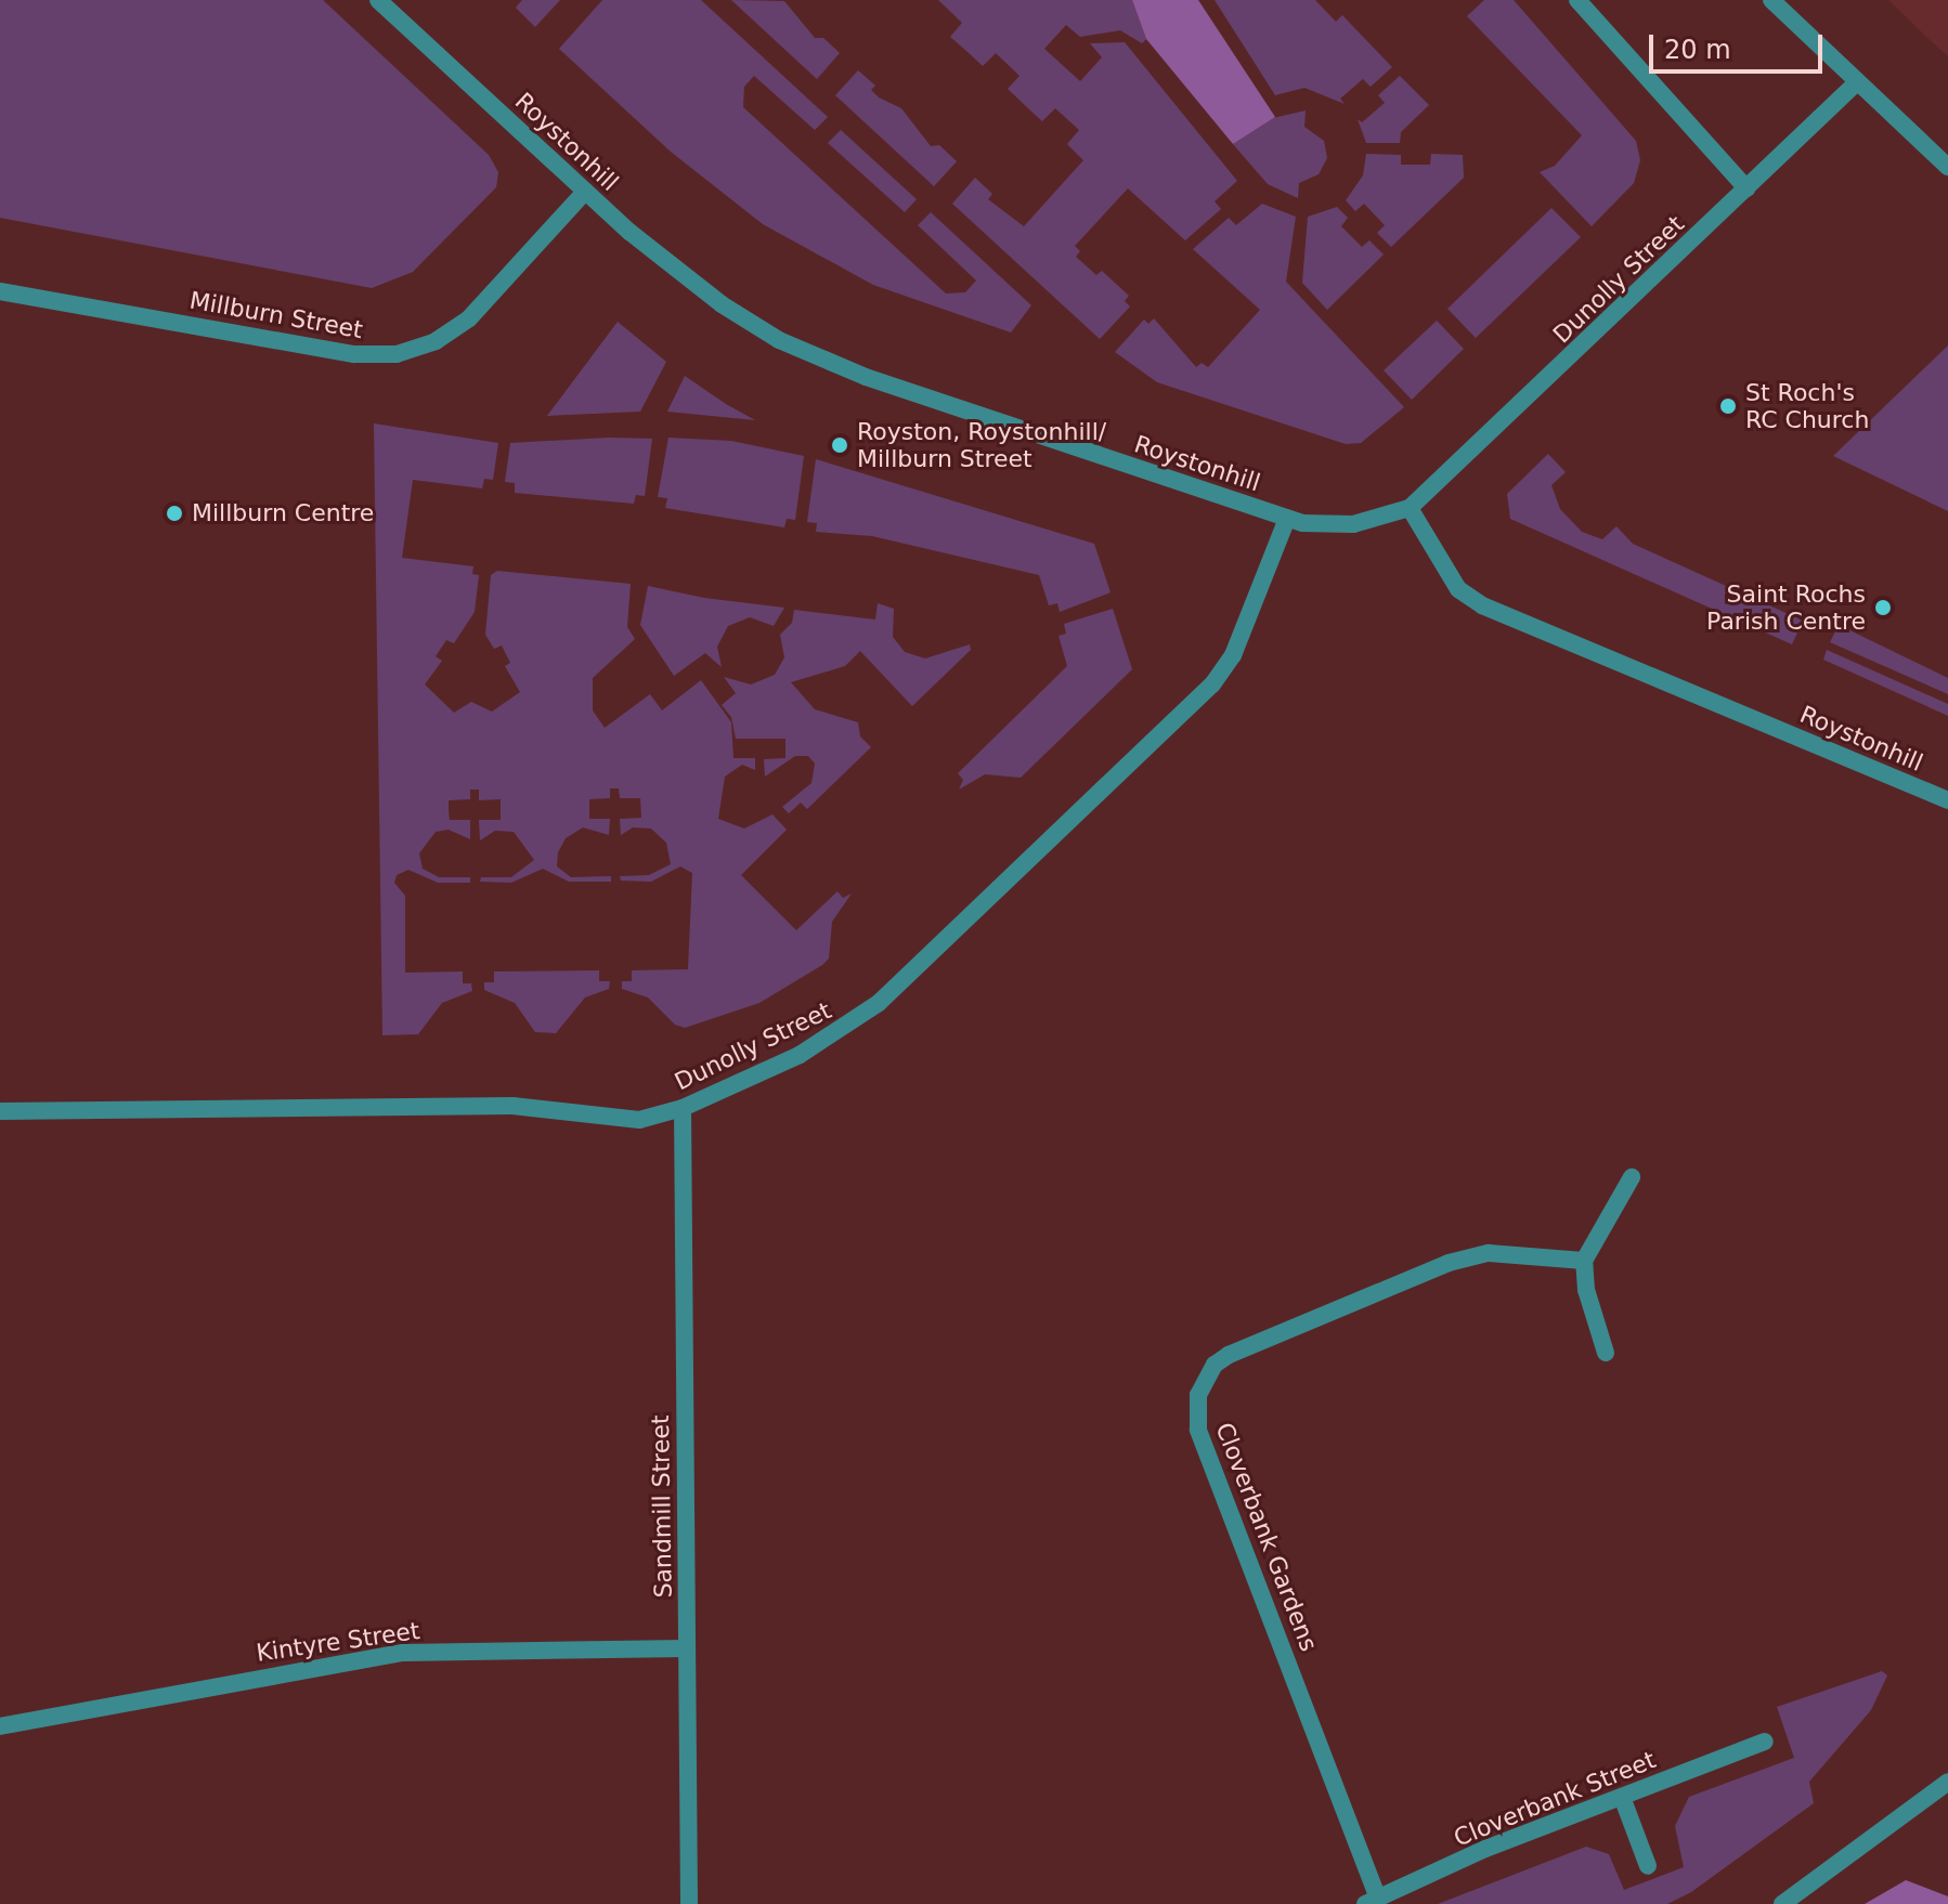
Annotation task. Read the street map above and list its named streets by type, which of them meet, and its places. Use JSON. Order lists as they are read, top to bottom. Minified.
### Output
{"streets":{"street":["Roystonhill","Dunolly Street","Millburn Street","Sandmill Street","Cloverbank Gardens","Kintyre Street","Cloverbank Street"]},"crossings":[["Roystonhill","Dunolly Street"],["Roystonhill","Millburn Street"],["Dunolly Street","Sandmill Street"],["Sandmill Street","Kintyre Street"],["Cloverbank Gardens","Cloverbank Street"]],"places":["St Roch's RC Church","Royston, Roystonhill/ Millburn Street","Millburn Centre","Saint Rochs Parish Centre"],"scale_bar":"20 m"}
